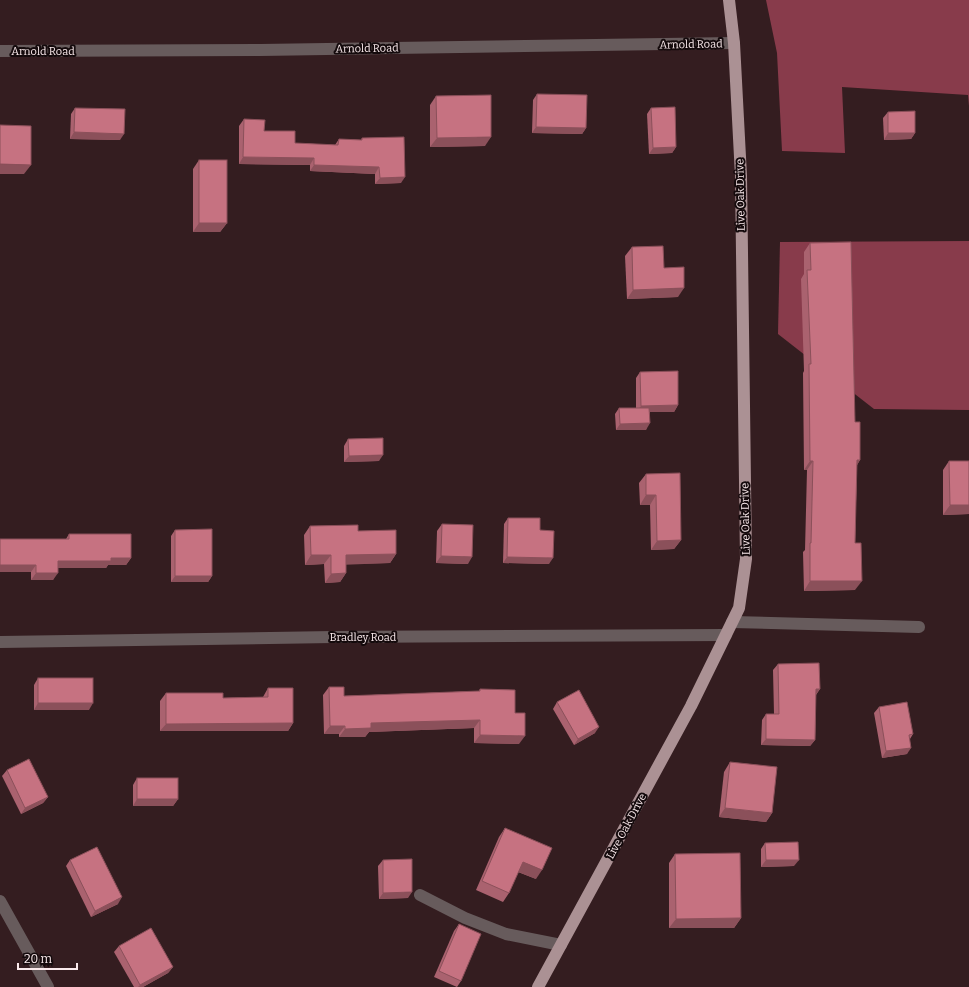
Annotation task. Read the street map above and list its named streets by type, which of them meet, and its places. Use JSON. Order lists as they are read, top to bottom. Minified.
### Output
{"streets":{"main road":["Live Oak Drive"],"street":["Arnold Road","Bradley Road"]},"crossings":[["Arnold Road","Live Oak Drive"],["Live Oak Drive","Bradley Road"]],"scale_bar":"20 m"}
